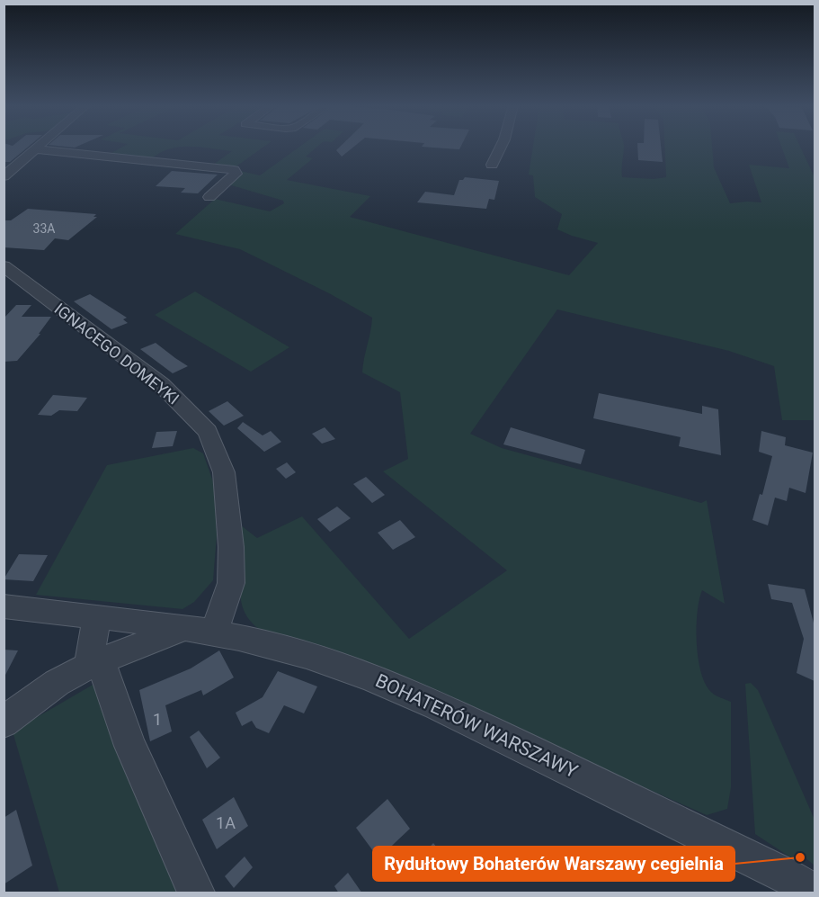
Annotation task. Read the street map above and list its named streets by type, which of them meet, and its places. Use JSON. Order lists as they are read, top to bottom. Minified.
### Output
{"streets":{"street":["IGNACEGO DOMEYKI","BOHATERÓW WARSZAWY"]},"crossings":[["IGNACEGO DOMEYKI","BOHATERÓW WARSZAWY"]],"places":["Rydułtowy Bohaterów Warszawy cegielnia"],"house_numbers":["33A","1","1A"]}
